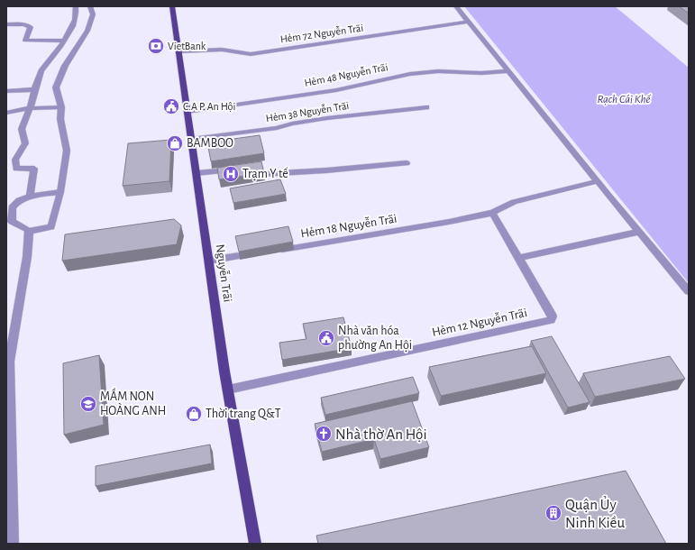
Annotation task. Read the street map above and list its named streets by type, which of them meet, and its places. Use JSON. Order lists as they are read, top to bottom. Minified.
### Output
{"streets":{"main road":["Nguyễn Trãi"],"street":["Hẻm 72 Nguyễn Trãi","Hẻm 48 Nguyễn Trãi","Hẻm 38 Nguyễn Trãi","Hẻm 18 Nguyễn Trãi","Hẻm 12 Nguyễn Trãi"]},"crossings":[["Hẻm 72 Nguyễn Trãi","Nguyễn Trãi"],["Hẻm 48 Nguyễn Trãi","Nguyễn Trãi"],["Hẻm 38 Nguyễn Trãi","Nguyễn Trãi"],["Hẻm 18 Nguyễn Trãi","Hẻm 12 Nguyễn Trãi"],["Nguyễn Trãi","Hẻm 12 Nguyễn Trãi"]],"water":["Rạch Cái Khế"],"places":{"bank":["VietBank"],"public building":["C.A P. An Hội","Nhà văn hóa phường An Hội"],"shop":["BAMBOO","Thời trang Q&T"],"hospital":["Trạm Y tế"],"school or university":["MẦM NON HOÀNG ANH"],"church":["Nhà thờ An Hội"],"building":["Quận Ủy Ninh Kiều"]}}
